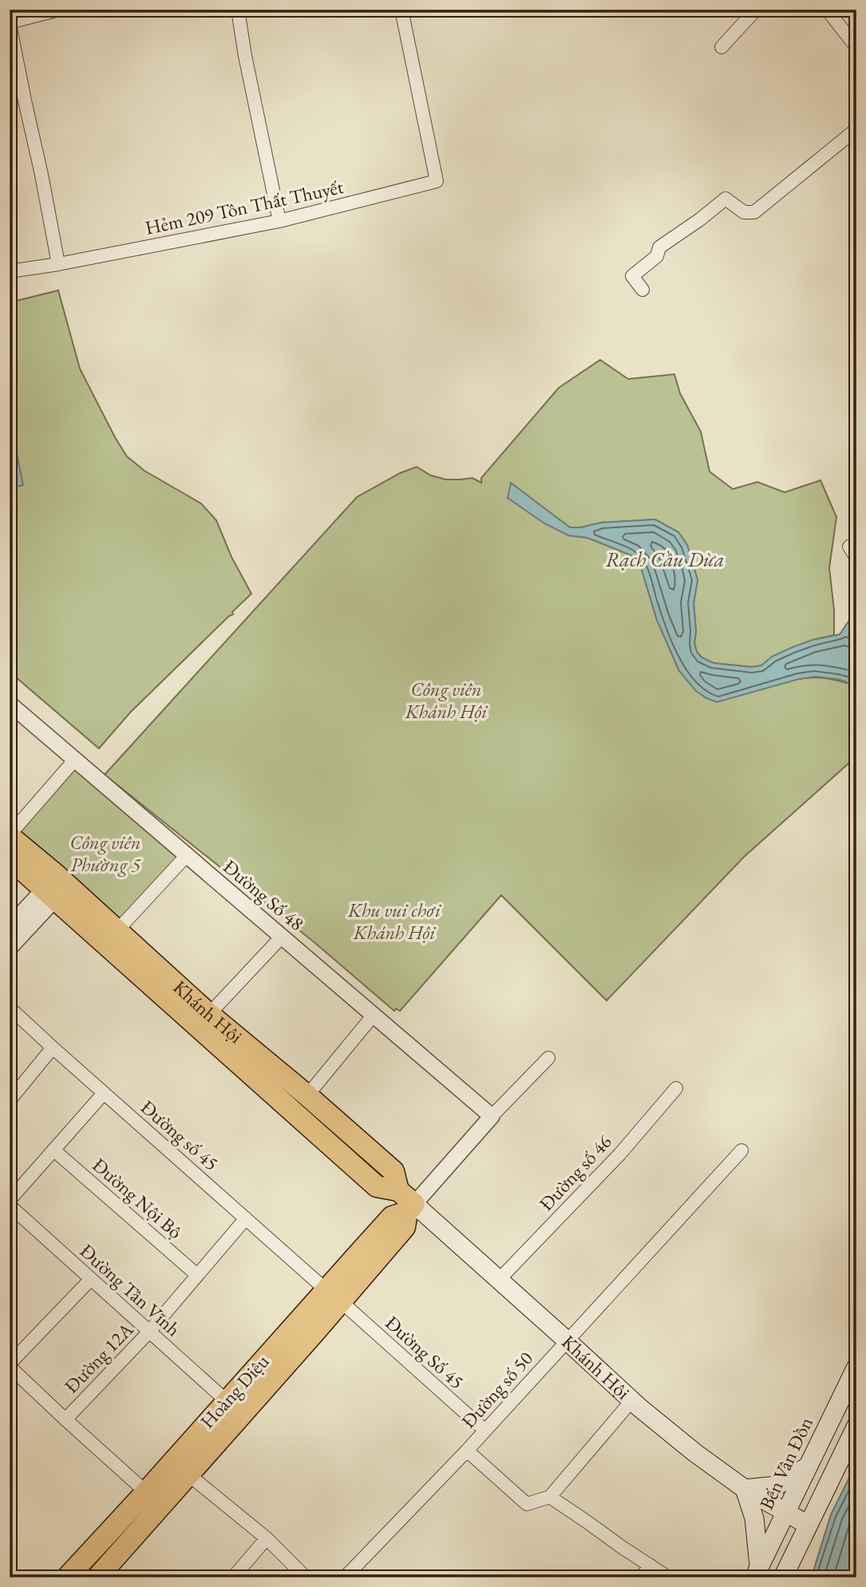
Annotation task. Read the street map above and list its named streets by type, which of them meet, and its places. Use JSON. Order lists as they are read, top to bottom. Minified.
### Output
{"streets":{"main road":["Khánh Hội","Hoàng Diệu","Bến Vân Đồn"],"street":["Hẻm 209 Tôn Thất Thuyết","Đường Số 48","Đường số 45","Đường số 46","Đường Nội Bộ","Đường Tân Vĩnh","Đường Số 45","Đường 12A","Đường số 50"]},"crossings":[["Đường Số 48","Hoàng Diệu"],["Khánh Hội","Đường số 46"],["Khánh Hội","Đường số 50"],["Khánh Hội","Hoàng Diệu"],["Khánh Hội","Bến Vân Đồn"],["Đường số 45","Đường Số 45"],["Đường số 45","Đường 12A"],["Đường số 45","Hoàng Diệu"],["Đường Nội Bộ","Đường 12A"],["Đường Tân Vĩnh","Đường 12A"],["Đường Tân Vĩnh","Hoàng Diệu"],["Đường Số 45","Đường số 50"],["Đường Số 45","Hoàng Diệu"]],"water":["Rạch Cầu Dừa"],"parks":["Công viên Khánh Hội","Công viên Phường 5","Khu vui chơi Khánh Hội"]}
